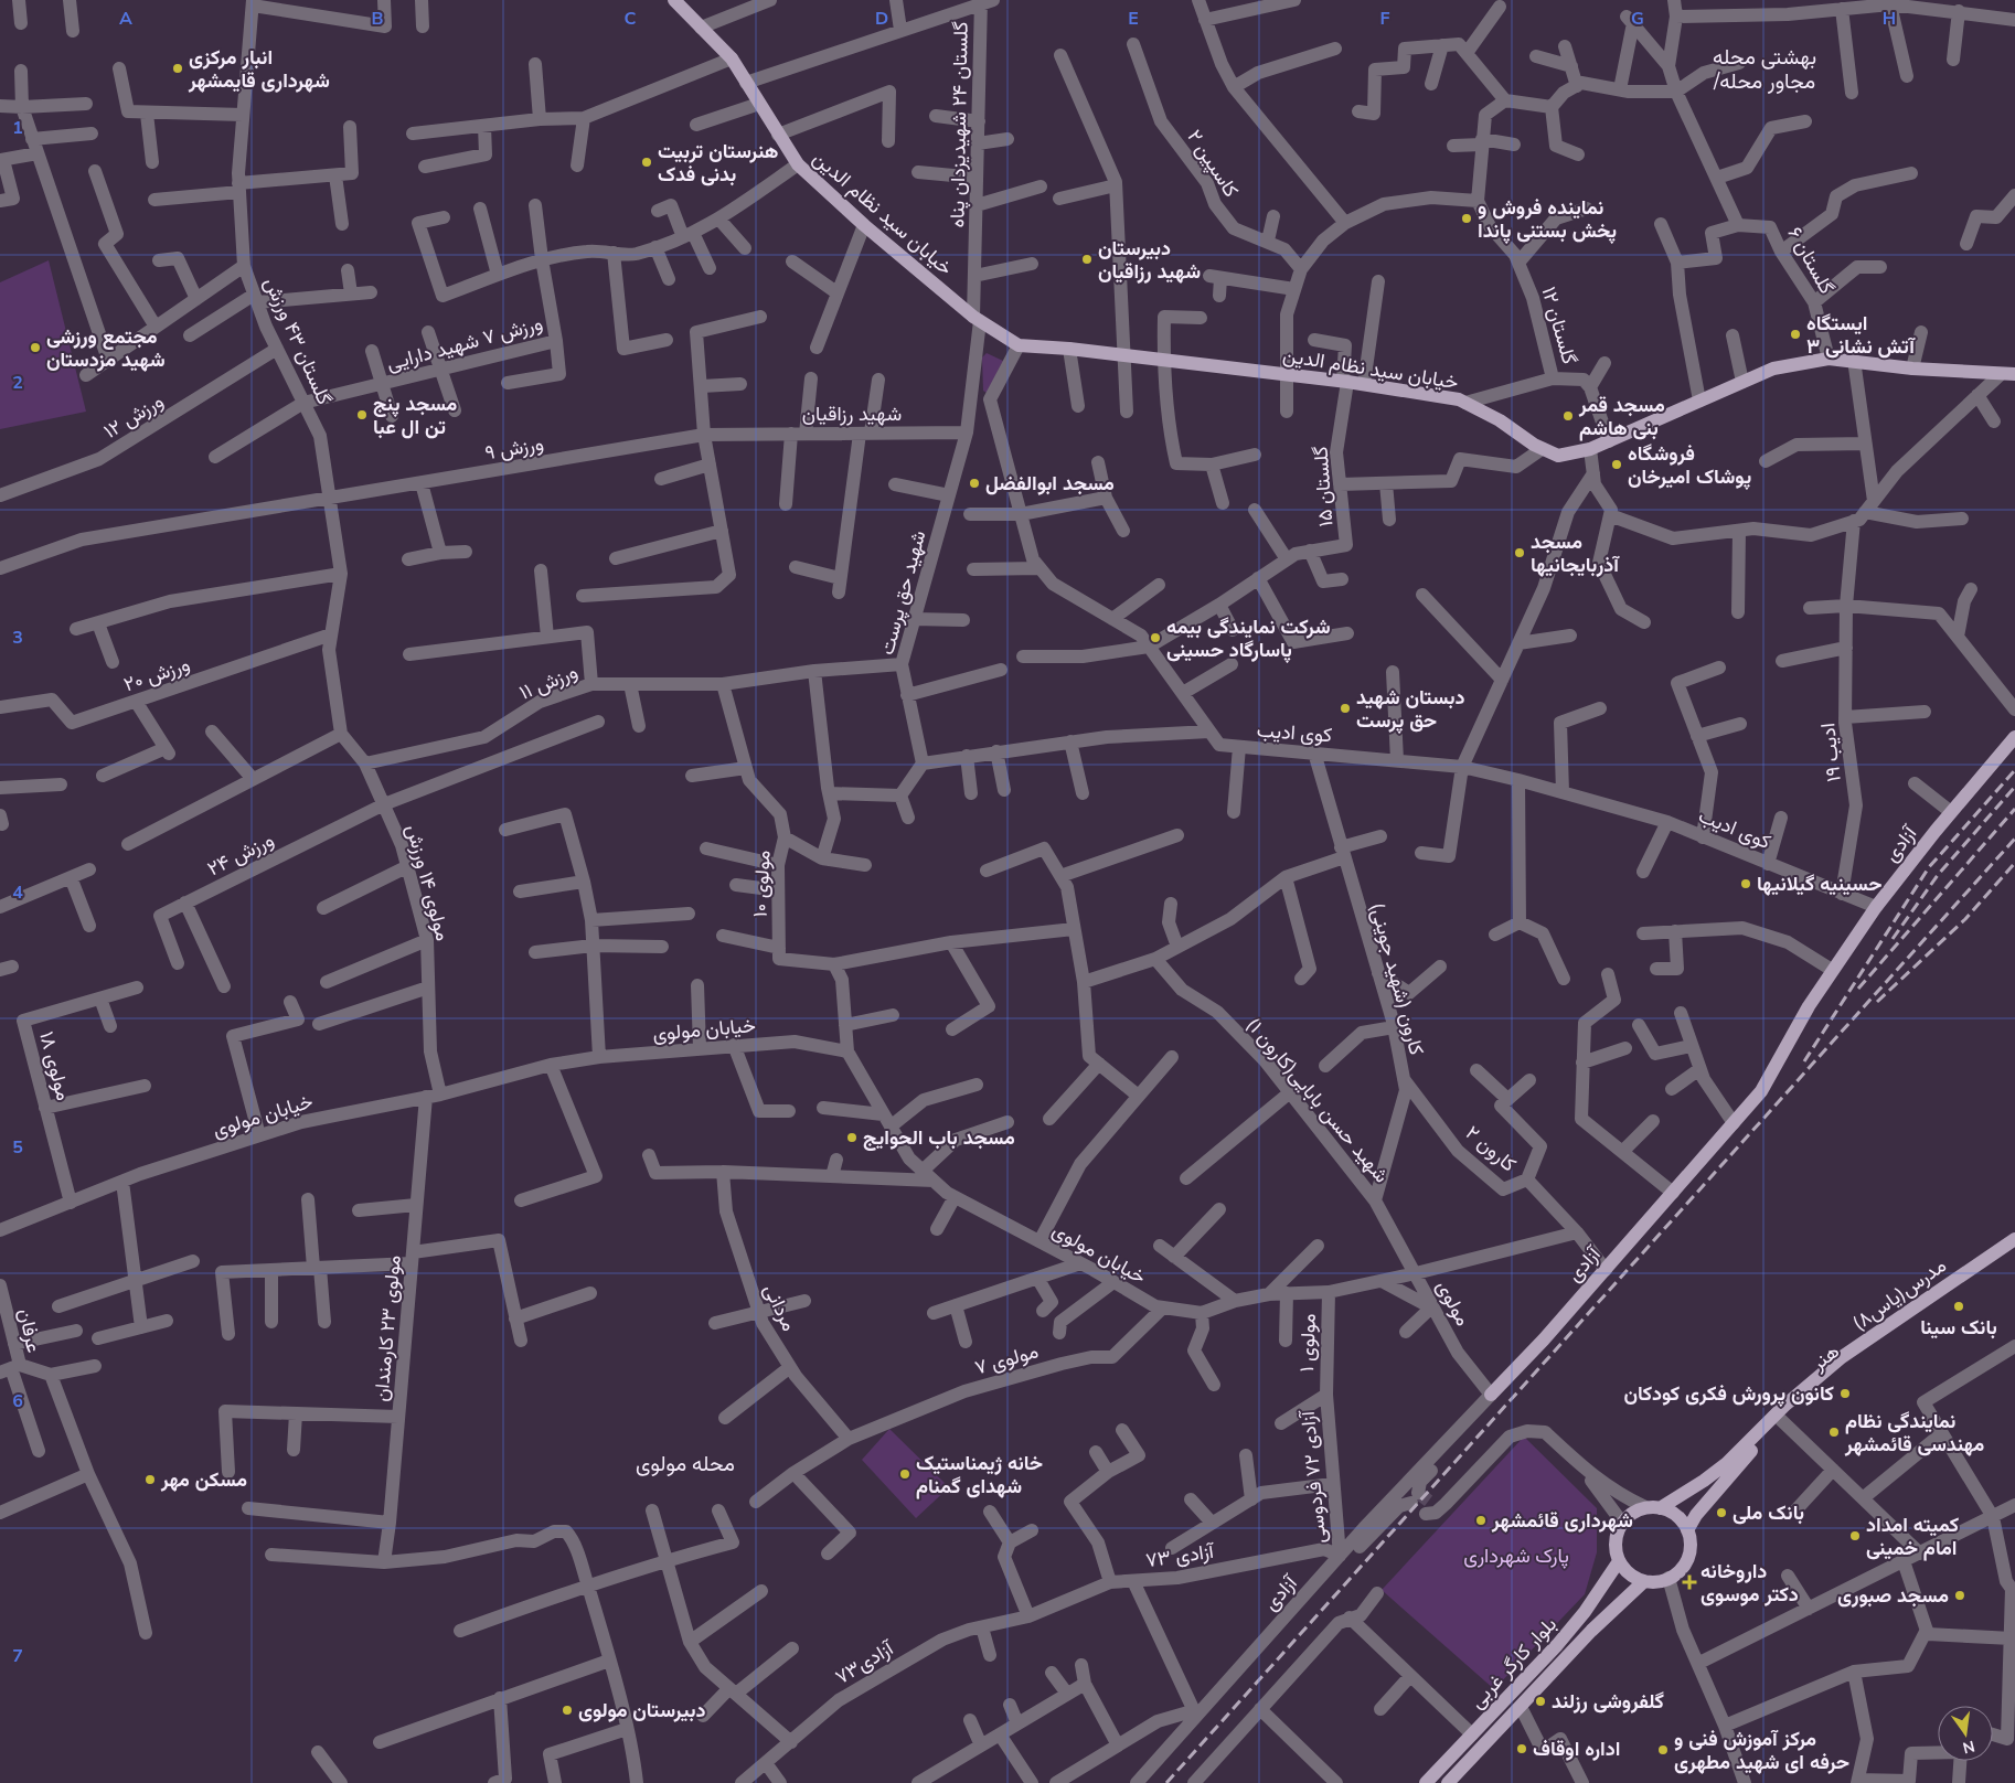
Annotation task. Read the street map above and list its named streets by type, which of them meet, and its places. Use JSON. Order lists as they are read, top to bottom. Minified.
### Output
{"streets":{"main road":["خیابان سید نظام الدین","آزادی","مدرس(یاس۸)","هنر","بلوار کارگر غربی"],"street":["گلستان ۲۴ شهیدیزدان پناه","کاسپین ۲","گلستان ۶","گلستان ۱۲","گلستان ۴۳ ورزش","ورزش ۷ شهید دارایی","شهید رزاقیان","ورزش ۱۲","ورزش ۹","گلستان ۱۵","شهید حق پرست","ورزش ۲۰","ورزش ۱۱","کوی ادیب","ادیب ۱۹","ورزش ۲۴","مولوی ۱۴ ورزش","مولوی ۱۰","کارون (شهید جوینی)","خیابان مولوی","مولوی ۱۸","شهید حسن بابایی(کارون ۱)","کارون ۲","مولوی","مردانی","مولوی ۲۳ کارمندان","عرفان","مولوی ۱","مولوی ۷","آزادی ۷۲ فردوسی","آزادی ۷۳","آزادی۷۳"]},"crossings":[["گلستان ۲۴ شهیدیزدان پناه","خیابان سید نظام الدین"],["خیابان سید نظام الدین","گلستان ۶"],["خیابان سید نظام الدین","گلستان ۱۲"],["خیابان سید نظام الدین","گلستان ۱۵"],["گلستان ۴۳ ورزش","ورزش ۷ شهید دارایی"],["گلستان ۴۳ ورزش","ورزش ۱۲"],["گلستان ۴۳ ورزش","ورزش ۹"],["شهید رزاقیان","ورزش ۹"],["شهید رزاقیان","شهید حق پرست"],["گلستان ۱۵","کوی ادیب"],["شهید حق پرست","ورزش ۱۱"],["ورزش ۱۱","مولوی ۱۴ ورزش"],["ورزش ۱۱","مولوی ۱۰"],["کوی ادیب","ادیب ۱۹"],["کوی ادیب","آزادی"],["کوی ادیب","کارون (شهید جوینی)"],["آزادی","کارون ۲"],["آزادی","مولوی"],["آزادی","آزادی ۷۲ فردوسی"],["آزادی","آزادی ۷۳"],["ورزش ۲۴","مولوی ۱۴ ورزش"],["مولوی ۱۴ ورزش","خیابان مولوی"],["کارون (شهید جوینی)","شهید حسن بابایی(کارون ۱)"],["کارون (شهید جوینی)","کارون ۲"],["خیابان مولوی","مولوی ۱۸"],["خیابان مولوی","مولوی"],["خیابان مولوی","مولوی ۲۳ کارمندان"],["خیابان مولوی","مولوی ۱"],["خیابان مولوی","مولوی ۷"],["مدرس(یاس۸)","هنر"],["مدرس(یاس۸)","بلوار کارگر غربی"],["مولوی","مولوی ۱"],["مردانی","مولوی ۷"],["مولوی ۱","آزادی ۷۲ فردوسی"],["هنر","بلوار کارگر غربی"],["آزادی ۷۲ فردوسی","آزادی ۷۳"],["آزادی ۷۳","آزادی۷۳"]],"districts":["بهشتی محله /مجاور محله","محله مولوی"],"parks":["پارک شهرداری"],"places":{"other":["انبار مرکزی شهرداری قایمشهر","هنرستان تربیت بدنی فدک","نماینده فروش و پخش بستنی پاندا","دبیرستان شهید رزاقیان","ایستگاه آتش نشانی ۳","مجتمع ورزشی شهید مزدستان","مسجد پنج تن ال عبا","مسجد قمر بنی هاشم","فروشگاه پوشاک امیرخان","مسجد ابوالفضل","مسجد آذربایجانیها","شرکت نمایندگی بیمه پاسارگاد حسینی","دبستان شهید حق پرست","حسینیه گیلانیها","مسجد باب الحوایج","بانک سینا","کانون پرورش فکری کودکان","نمایندگی نظام مهندسی قائمشهر","خانه ژیمناستیک شهدای گمنام","مسکن مهر","بانک ملی","شهرداری قائمشهر","کمیته امداد امام خمینی","مسجد صبوری","گلفروشی رزلند","دبیرستان مولوی","اداره اوقاف","مرکز آموزش فنی و حرفه ای شهید مطهری"],"health":["داروخانه دکتر موسوی"]},"north":"bottom","grid":{"columns":["A","B","C","D","E","F","G","H"],"rows":["1","2","3","4","5","6","7"]}}
